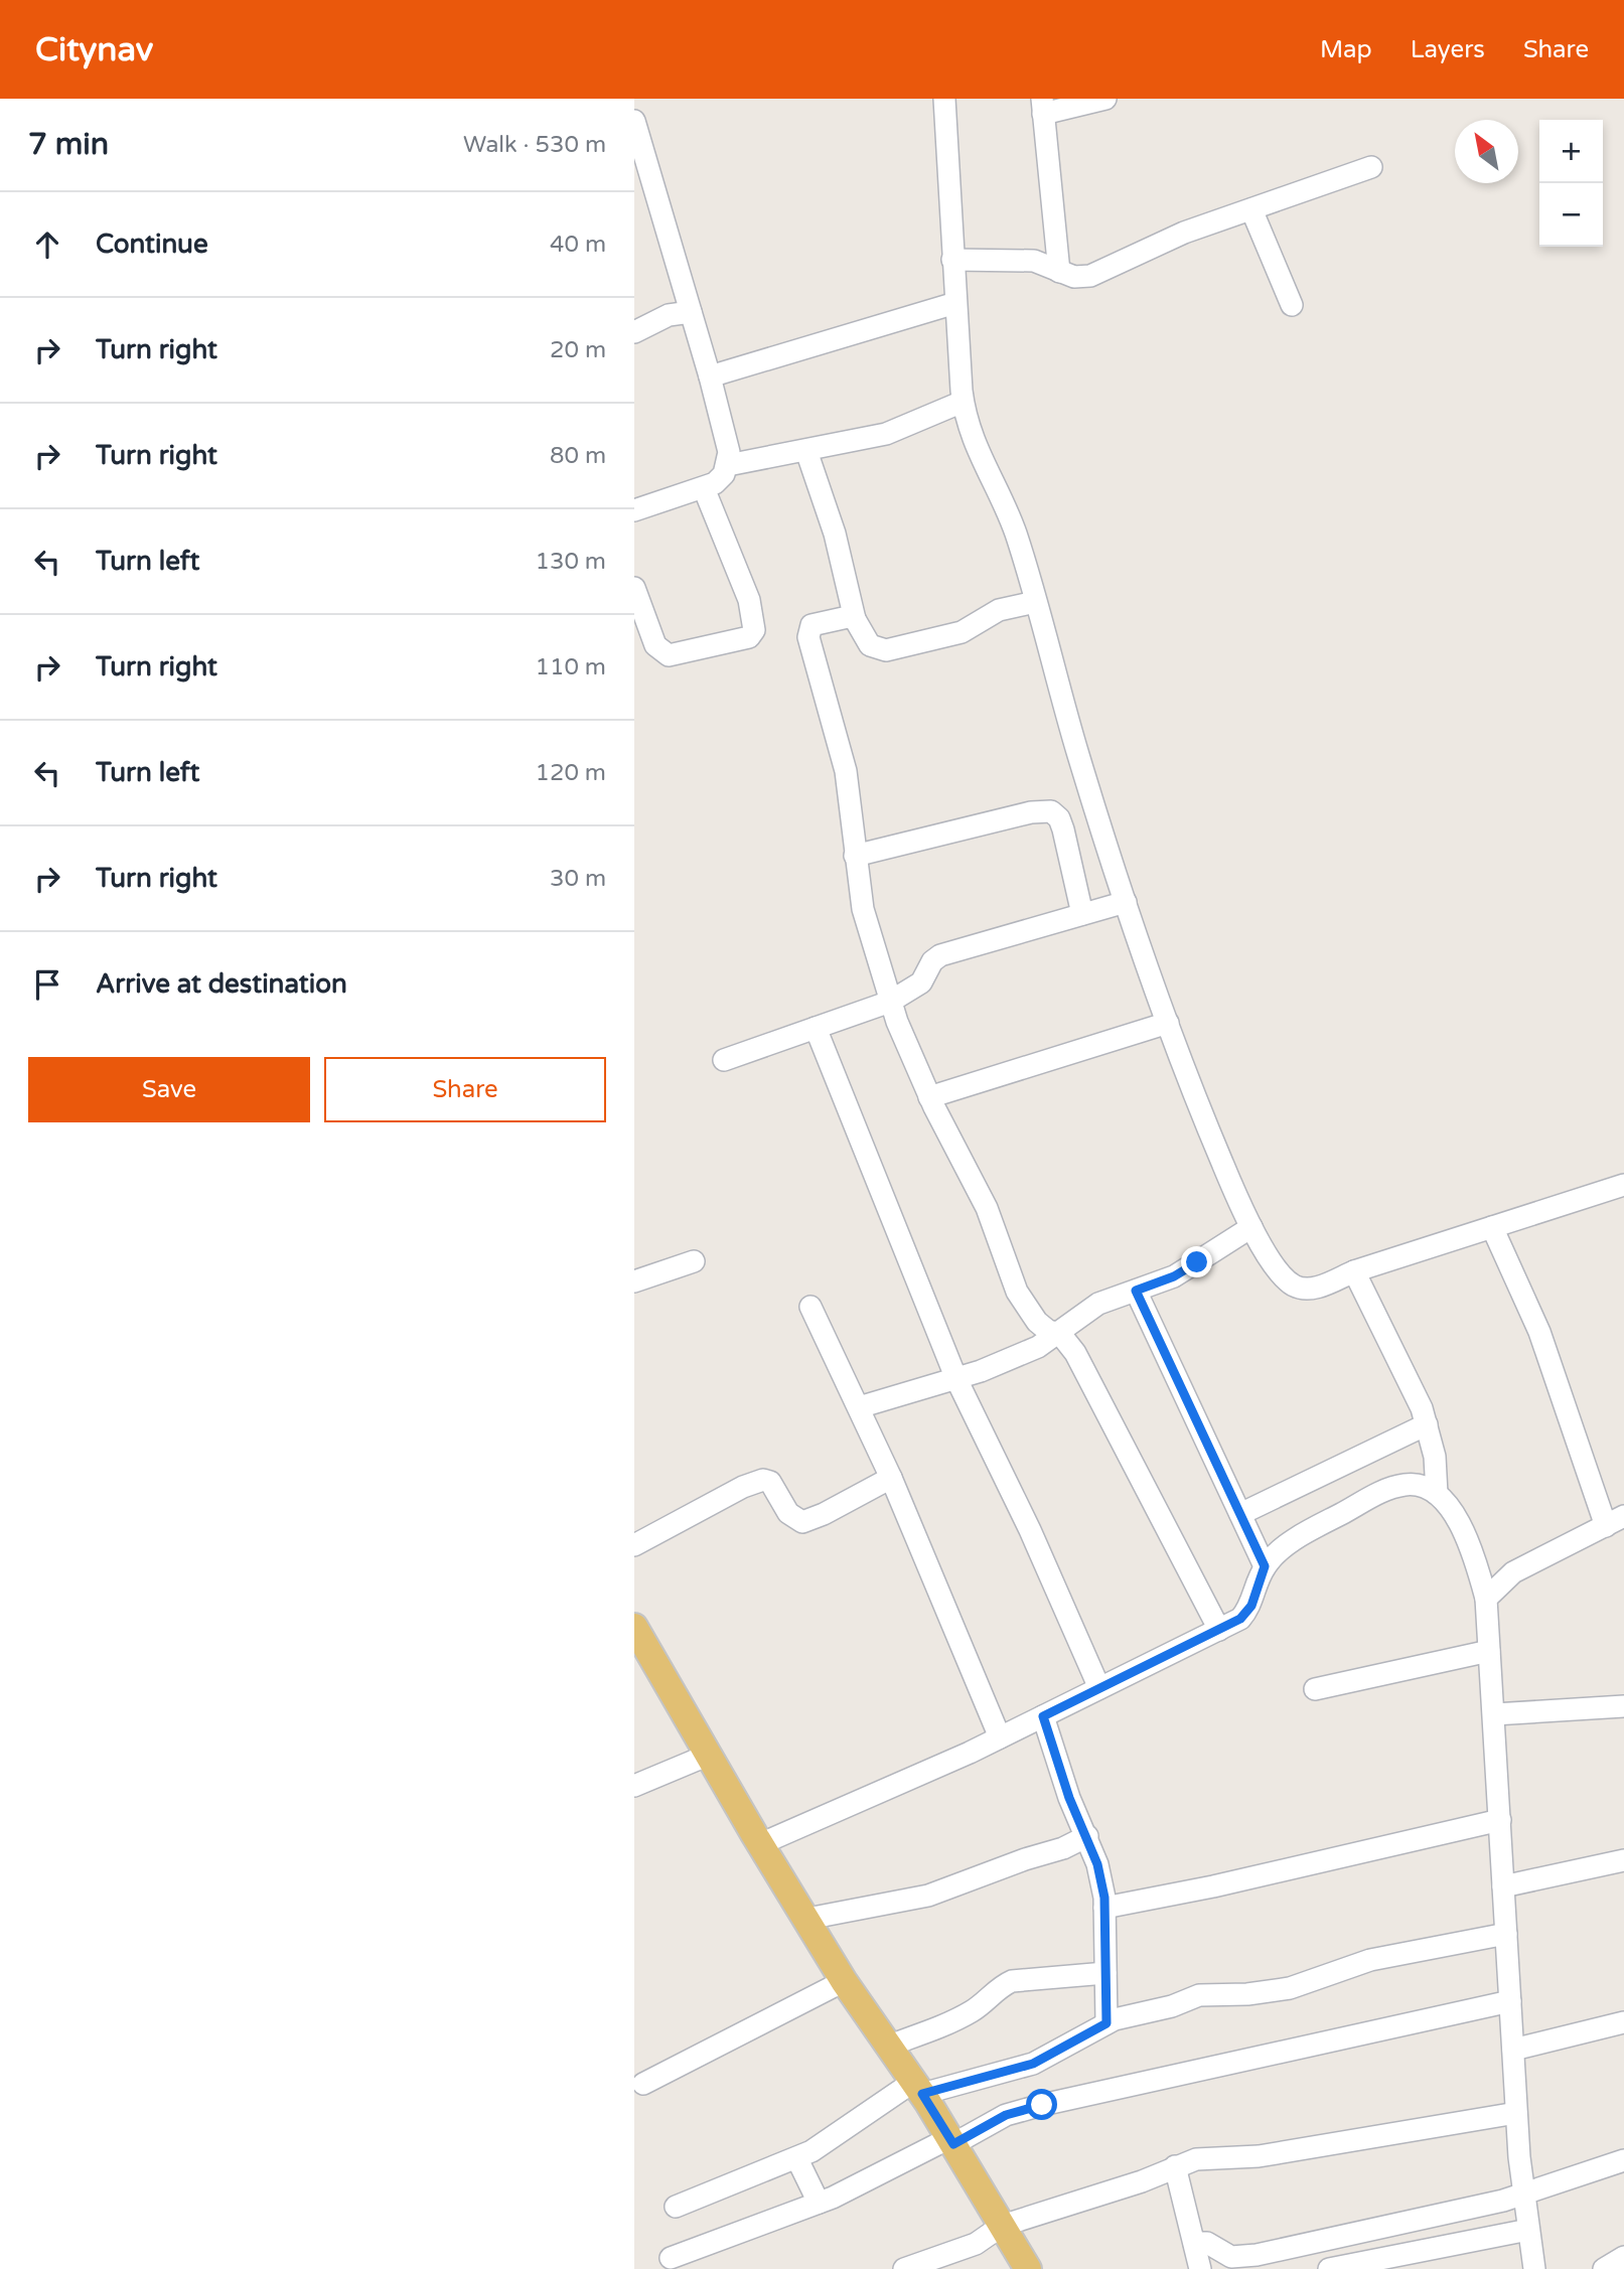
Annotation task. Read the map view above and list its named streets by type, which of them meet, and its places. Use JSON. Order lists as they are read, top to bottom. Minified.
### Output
{"north":"top left","page":{"header":"Citynav","nav":["Map","Layers","Share"],"heading":["7 min","Walk · 530 m"],"map_buttons":["+","−"],"list":[["Continue","40 m"],["Turn right","20 m"],["Turn right","80 m"],["Turn left","130 m"],["Turn right","110 m"],["Turn left","120 m"],["Turn right","30 m"],"Arrive at destination"],"buttons":["Save","Share"]}}
